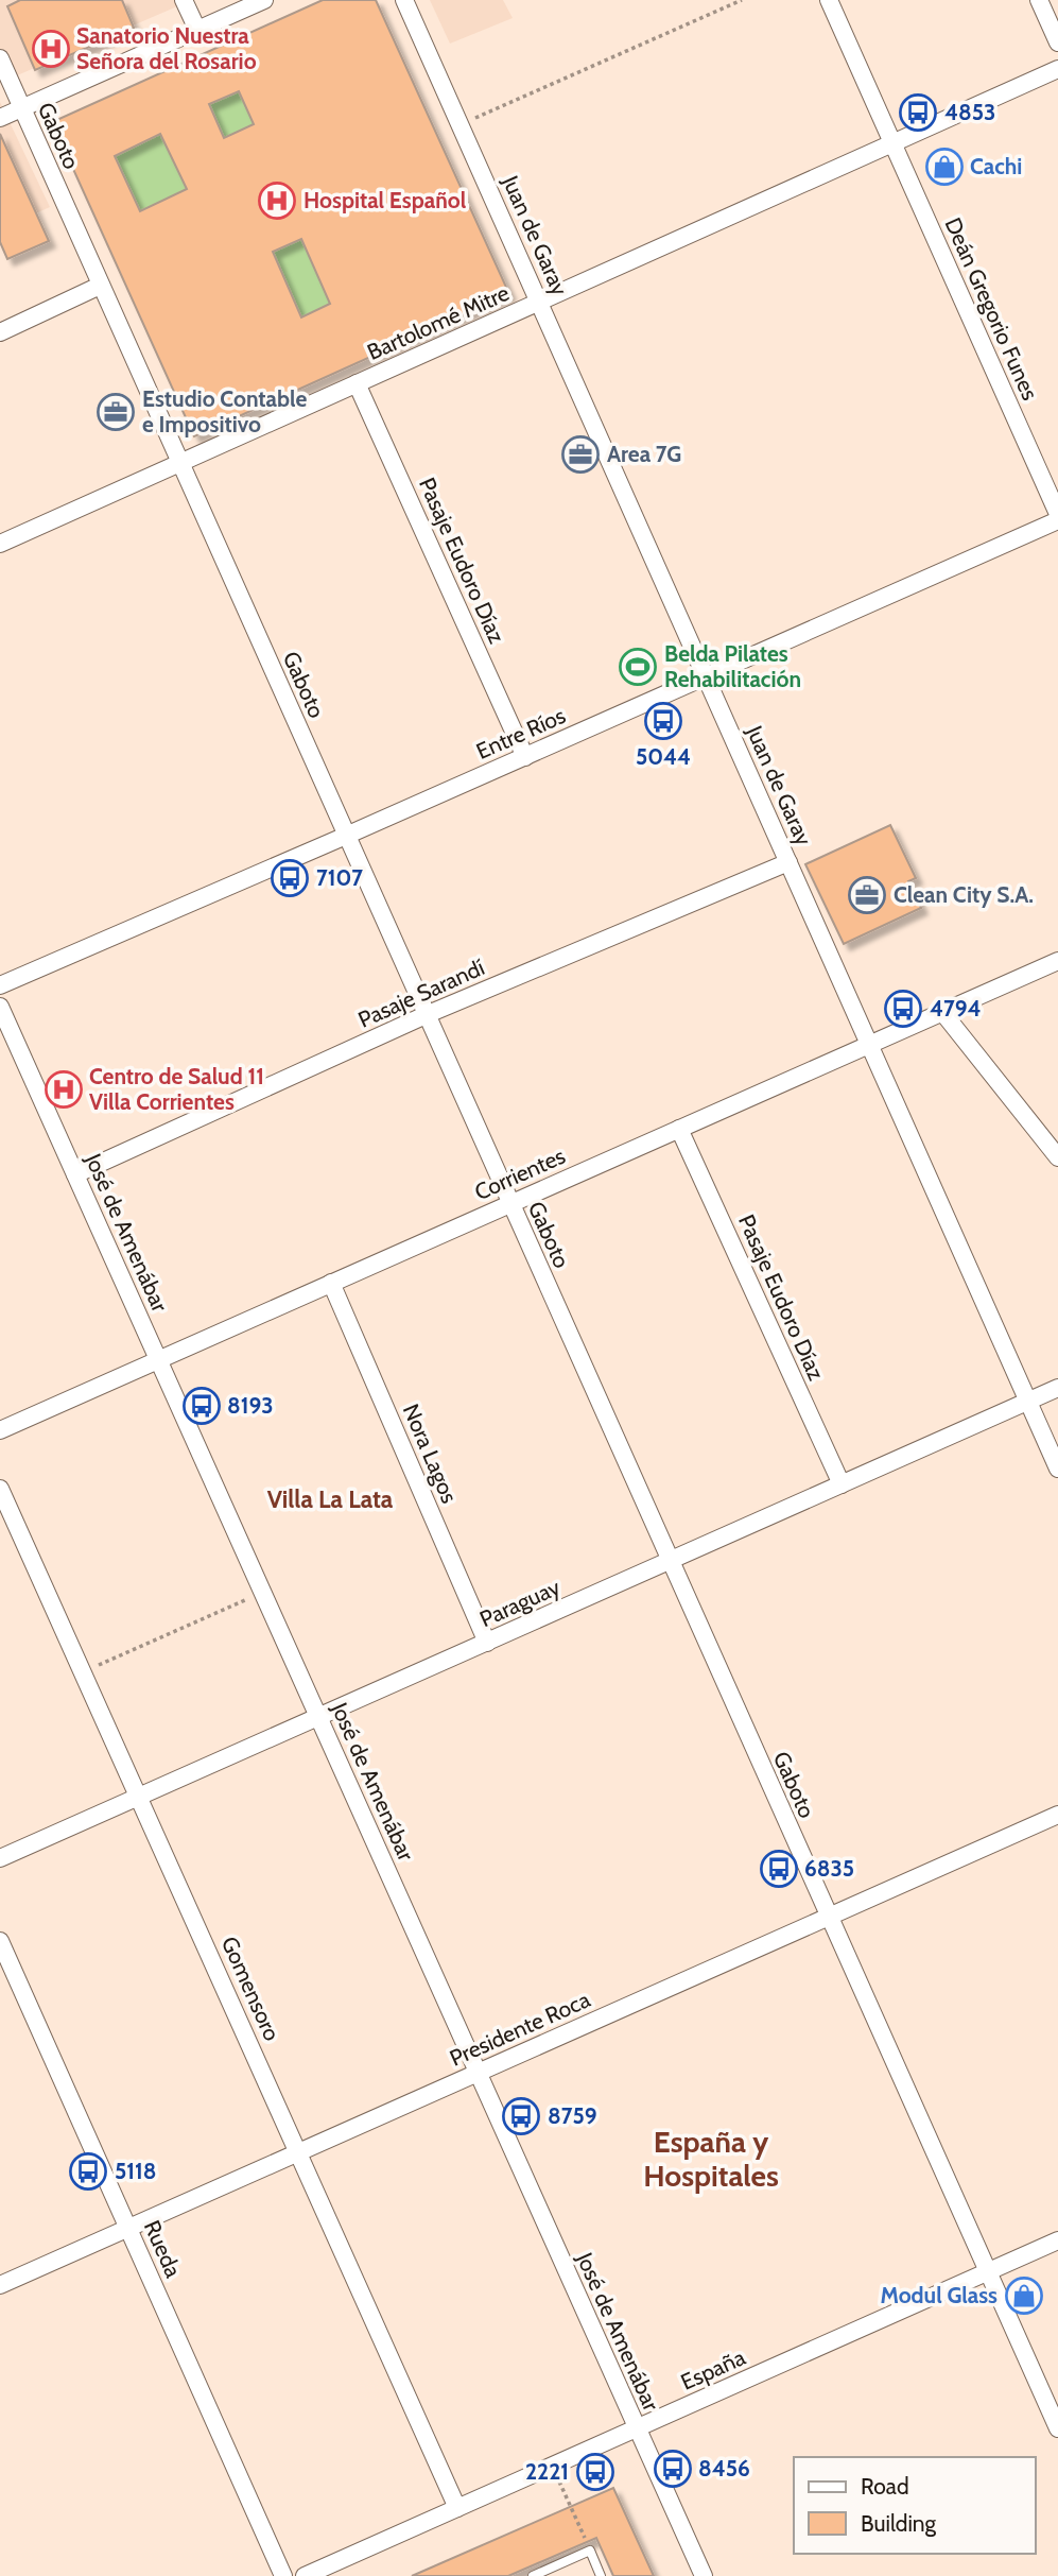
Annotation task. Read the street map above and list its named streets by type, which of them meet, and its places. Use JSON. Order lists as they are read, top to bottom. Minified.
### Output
{"streets":{"street":["Gaboto","Juan de Garay","Deán Gregorio Funes","Bartolomé Mitre","Pasaje Eudoro Díaz","Entre Ríos","Pasaje Sarandí","Corrientes","José de Amenábar","Nora Lagos","Paraguay","Gomensoro","Presidente Roca","Rueda","España"]},"crossings":[["Gaboto","Bartolomé Mitre"],["Gaboto","Entre Ríos"],["Gaboto","Pasaje Sarandí"],["Gaboto","Corrientes"],["Gaboto","Paraguay"],["Gaboto","Presidente Roca"],["Gaboto","España"],["Juan de Garay","Bartolomé Mitre"],["Juan de Garay","Entre Ríos"],["Juan de Garay","Pasaje Sarandí"],["Juan de Garay","Corrientes"],["Juan de Garay","Paraguay"],["Deán Gregorio Funes","Bartolomé Mitre"],["Bartolomé Mitre","Pasaje Eudoro Díaz"],["Pasaje Eudoro Díaz","Entre Ríos"],["Pasaje Eudoro Díaz","Corrientes"],["Pasaje Eudoro Díaz","Paraguay"],["Pasaje Sarandí","José de Amenábar"],["Corrientes","José de Amenábar"],["Corrientes","Nora Lagos"],["José de Amenábar","Paraguay"],["José de Amenábar","Presidente Roca"],["José de Amenábar","España"],["Nora Lagos","Paraguay"],["Paraguay","Gomensoro"],["Gomensoro","Presidente Roca"],["Gomensoro","España"],["Presidente Roca","Rueda"]],"districts":["Villa La Lata","España y Hospitales"],"places":{"hospital":["Sanatorio Nuestra Señora del Rosario","Hospital Español","Centro de Salud 11 Villa Corrientes"],"bus stop":["4853","5044","7107","4794","8193","6835","8759","5118","8456","2221"],"shop":["Cachi","Modul Glass"],"office":["Estudio Contable e Impositivo","Area 7G","Clean City S.A."],"sports":["Belda Pilates Rehabilitación"]},"legend":["Road","Building"]}
